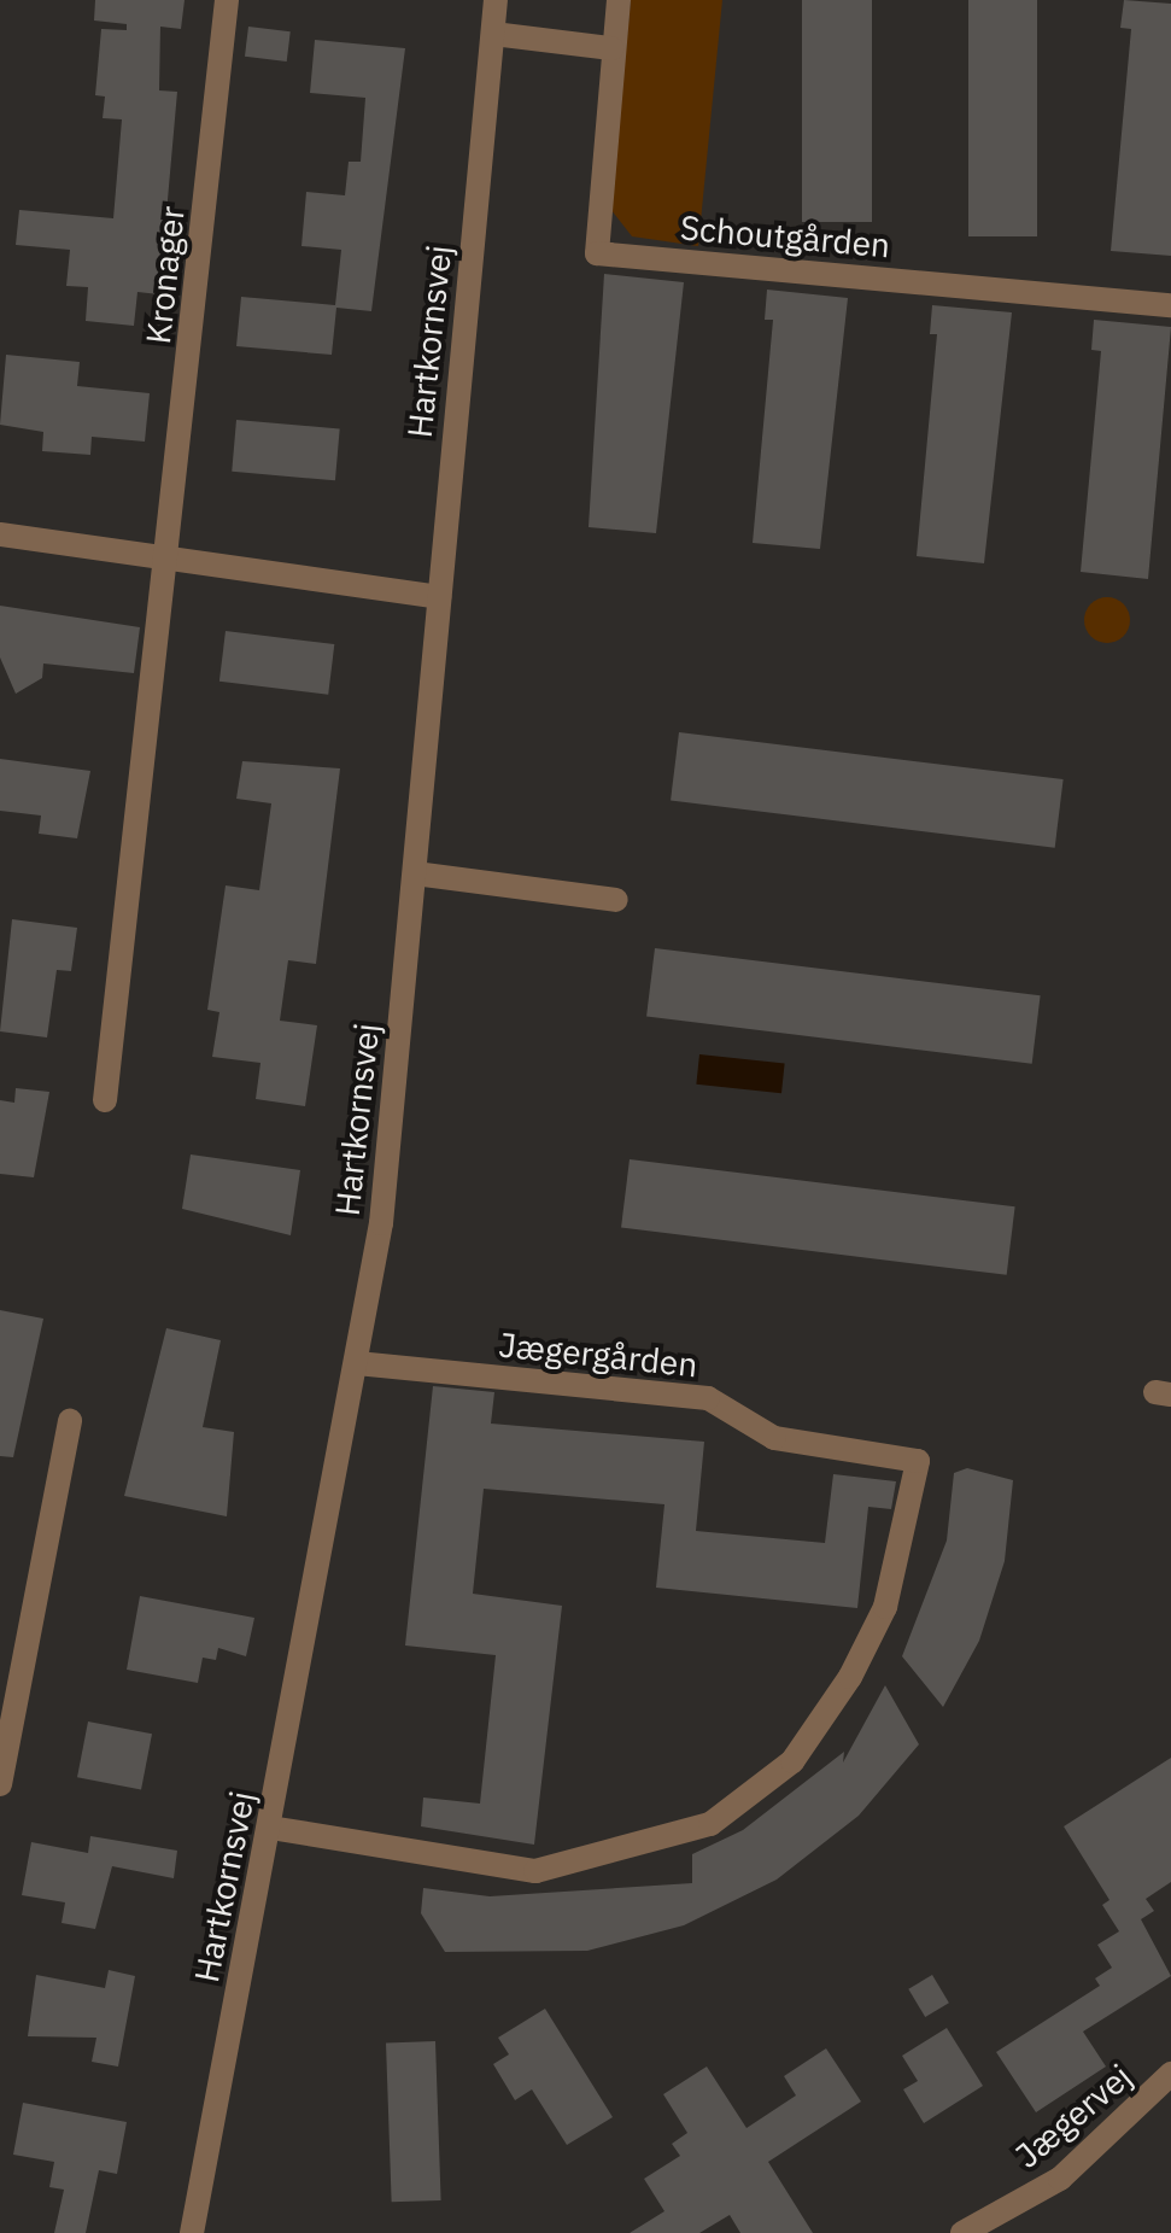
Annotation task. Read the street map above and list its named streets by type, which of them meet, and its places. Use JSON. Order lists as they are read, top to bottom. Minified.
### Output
{"streets":{"street":["Schoutgården","Kronager","Hartkornsvej","Jægergården","Jægervej"]},"crossings":[["Hartkornsvej","Jægergården"]]}
